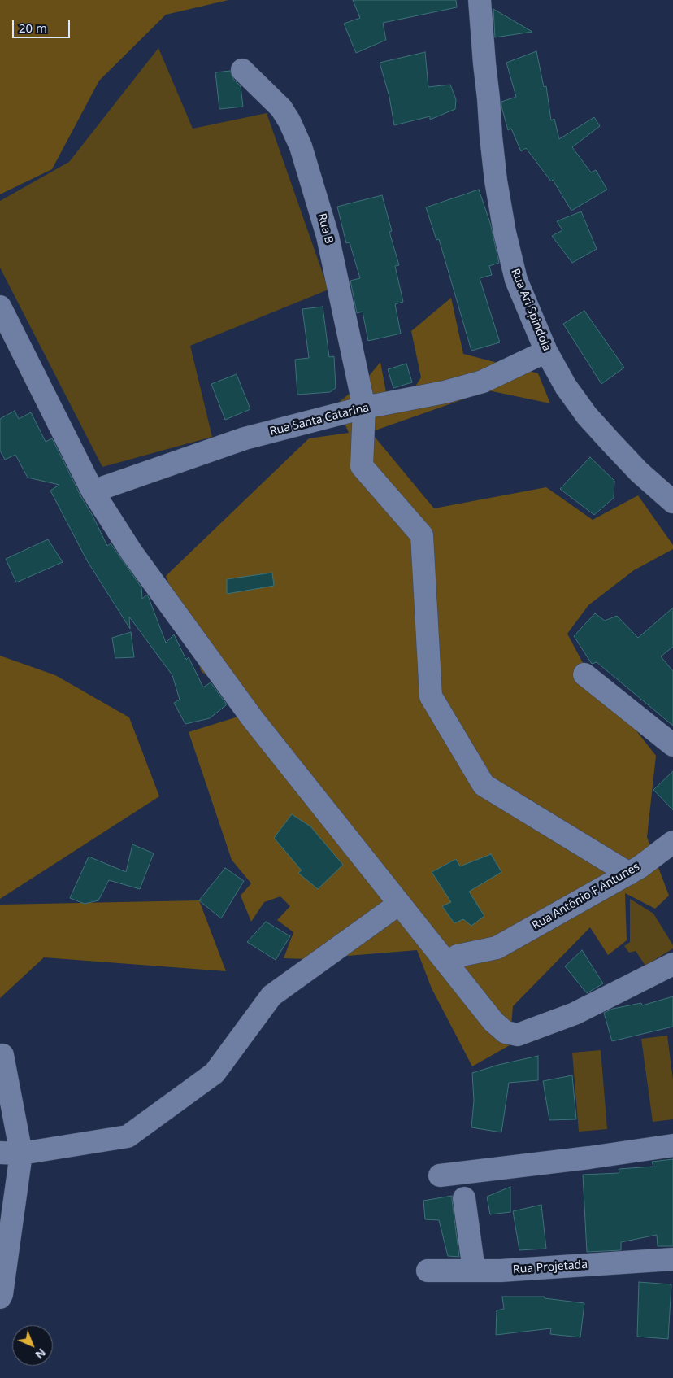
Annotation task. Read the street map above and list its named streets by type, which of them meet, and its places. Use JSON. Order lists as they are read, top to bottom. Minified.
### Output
{"streets":{"street":["Rua B","Rua Ari Spindola","Rua Santa Catarina","Rua Antônio F Antunes","Rua Projetada"]},"crossings":[["Rua B","Rua Santa Catarina"],["Rua B","Rua Antônio F Antunes"],["Rua Ari Spindola","Rua Santa Catarina"]],"scale_bar":"20 m","north":"bottom right"}
